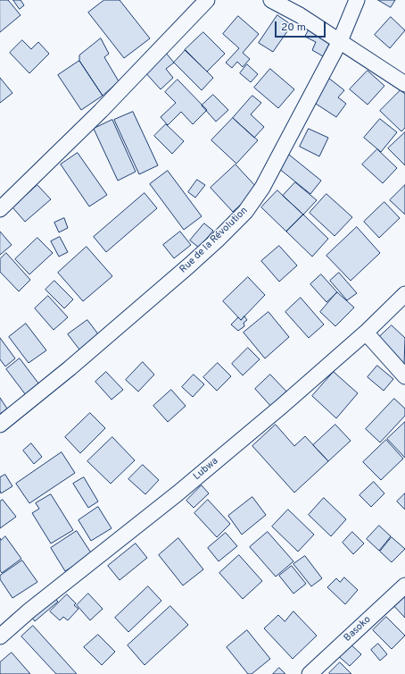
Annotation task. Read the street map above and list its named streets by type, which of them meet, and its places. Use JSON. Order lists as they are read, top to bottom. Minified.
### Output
{"streets":{"street":["Rue de la Révolution","Lubwa","Basoko"]},"scale_bar":"20 m"}
